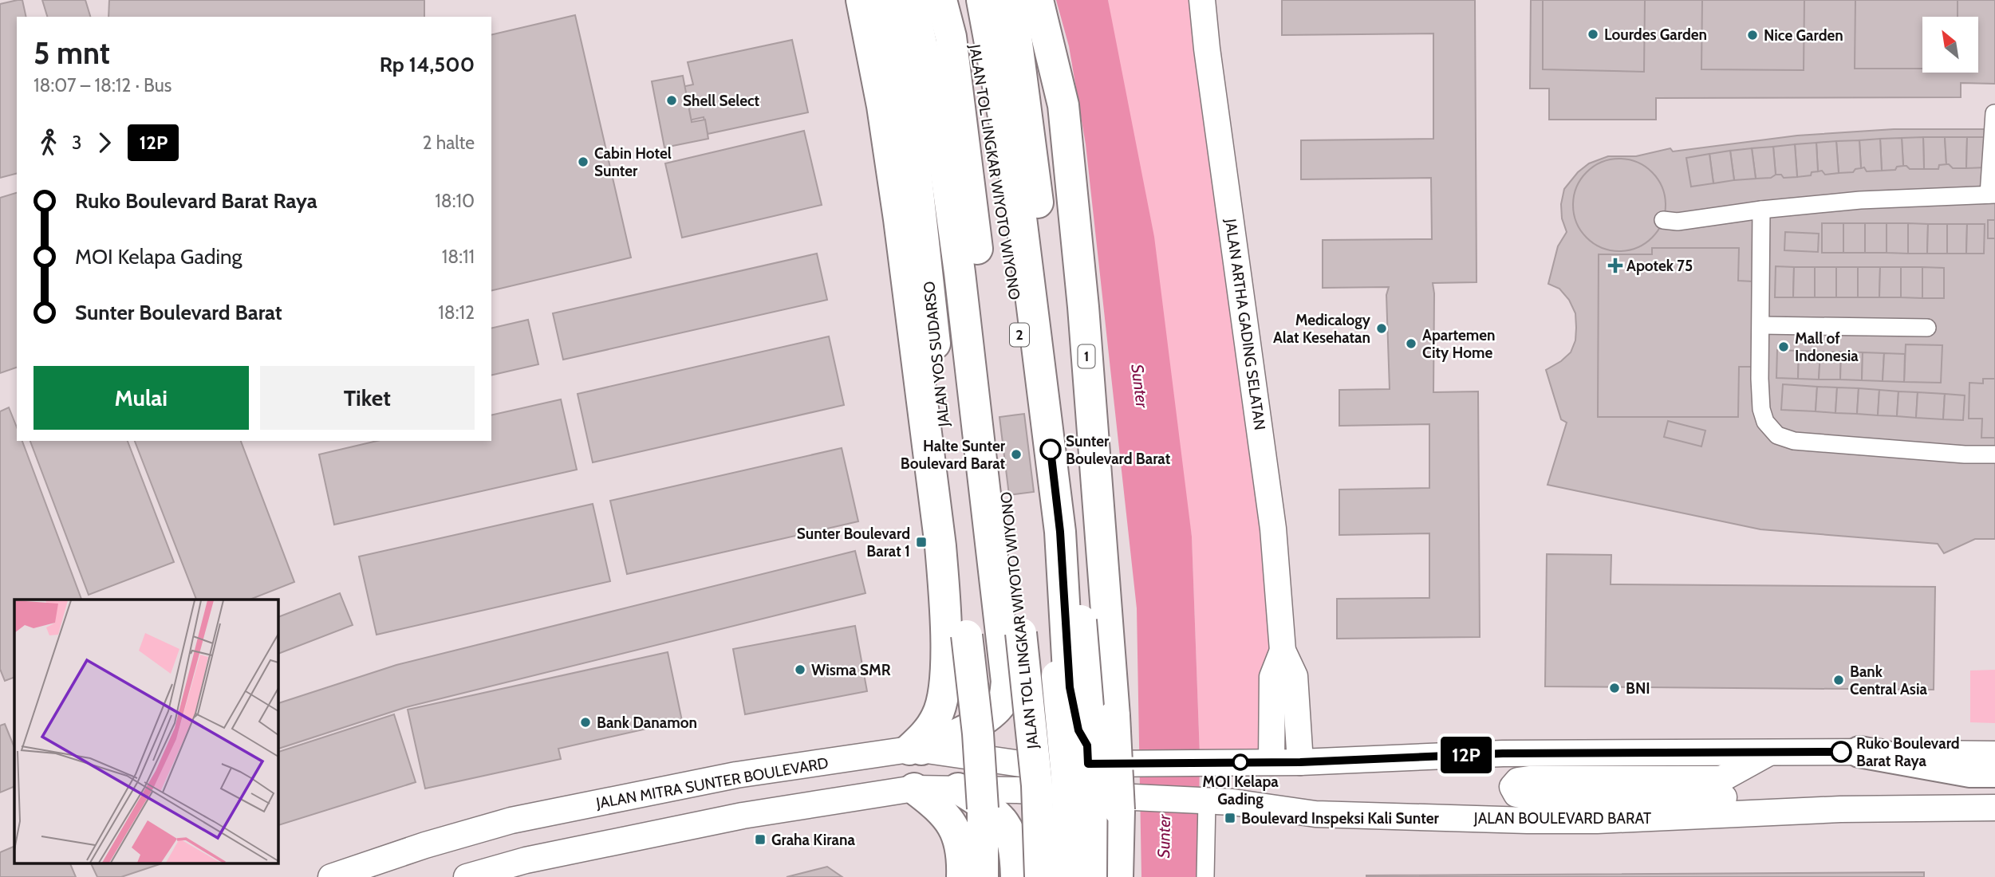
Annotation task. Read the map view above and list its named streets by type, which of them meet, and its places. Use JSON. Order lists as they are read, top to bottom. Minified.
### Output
{"streets":{"highway":["JALAN TOL LINGKAR WIYOTO WIYONO","2","JALAN YOS SUDARSO","1"],"main road":["JALAN ARTHA GADING SELATAN","JALAN MITRA SUNTER BOULEVARD","JALAN BOULEVARD BARAT"]},"crossings":[["JALAN ARTHA GADING SELATAN","JALAN MITRA SUNTER BOULEVARD"]],"water":["Sunter"],"places":{"other":["Lourdes Garden","Nice Garden","Shell Select","Cabin Hotel Sunter","Medicalogy Alat Kesehatan","Apartemen City Home","Mall of Indonesia","Sunter Boulevard Barat","Halte Sunter Boulevard Barat","Wisma SMR","Bank Central Asia","BNI","Bank Danamon","Ruko Boulevard Barat Raya","MOI Kelapa Gading"],"health":["Apotek 75"],"transit":["Sunter Boulevard Barat 1","Boulevard Inspeksi Kali Sunter","Graha Kirana"]},"lines":["bus line 12P"],"north":"top left","page":{"on_map":"12P","heading":["5 mnt","18:07 – 18:12 · Bus","Rp 14,500"],"legs":["3","12P","2 halte"],"list":[{"name":"Ruko Boulevard Barat Raya","value":"18:10"},{"name":"MOI Kelapa Gading","value":"18:11"},{"name":"Sunter Boulevard Barat","value":"18:12"}],"buttons":["Mulai","Tiket"]}}
